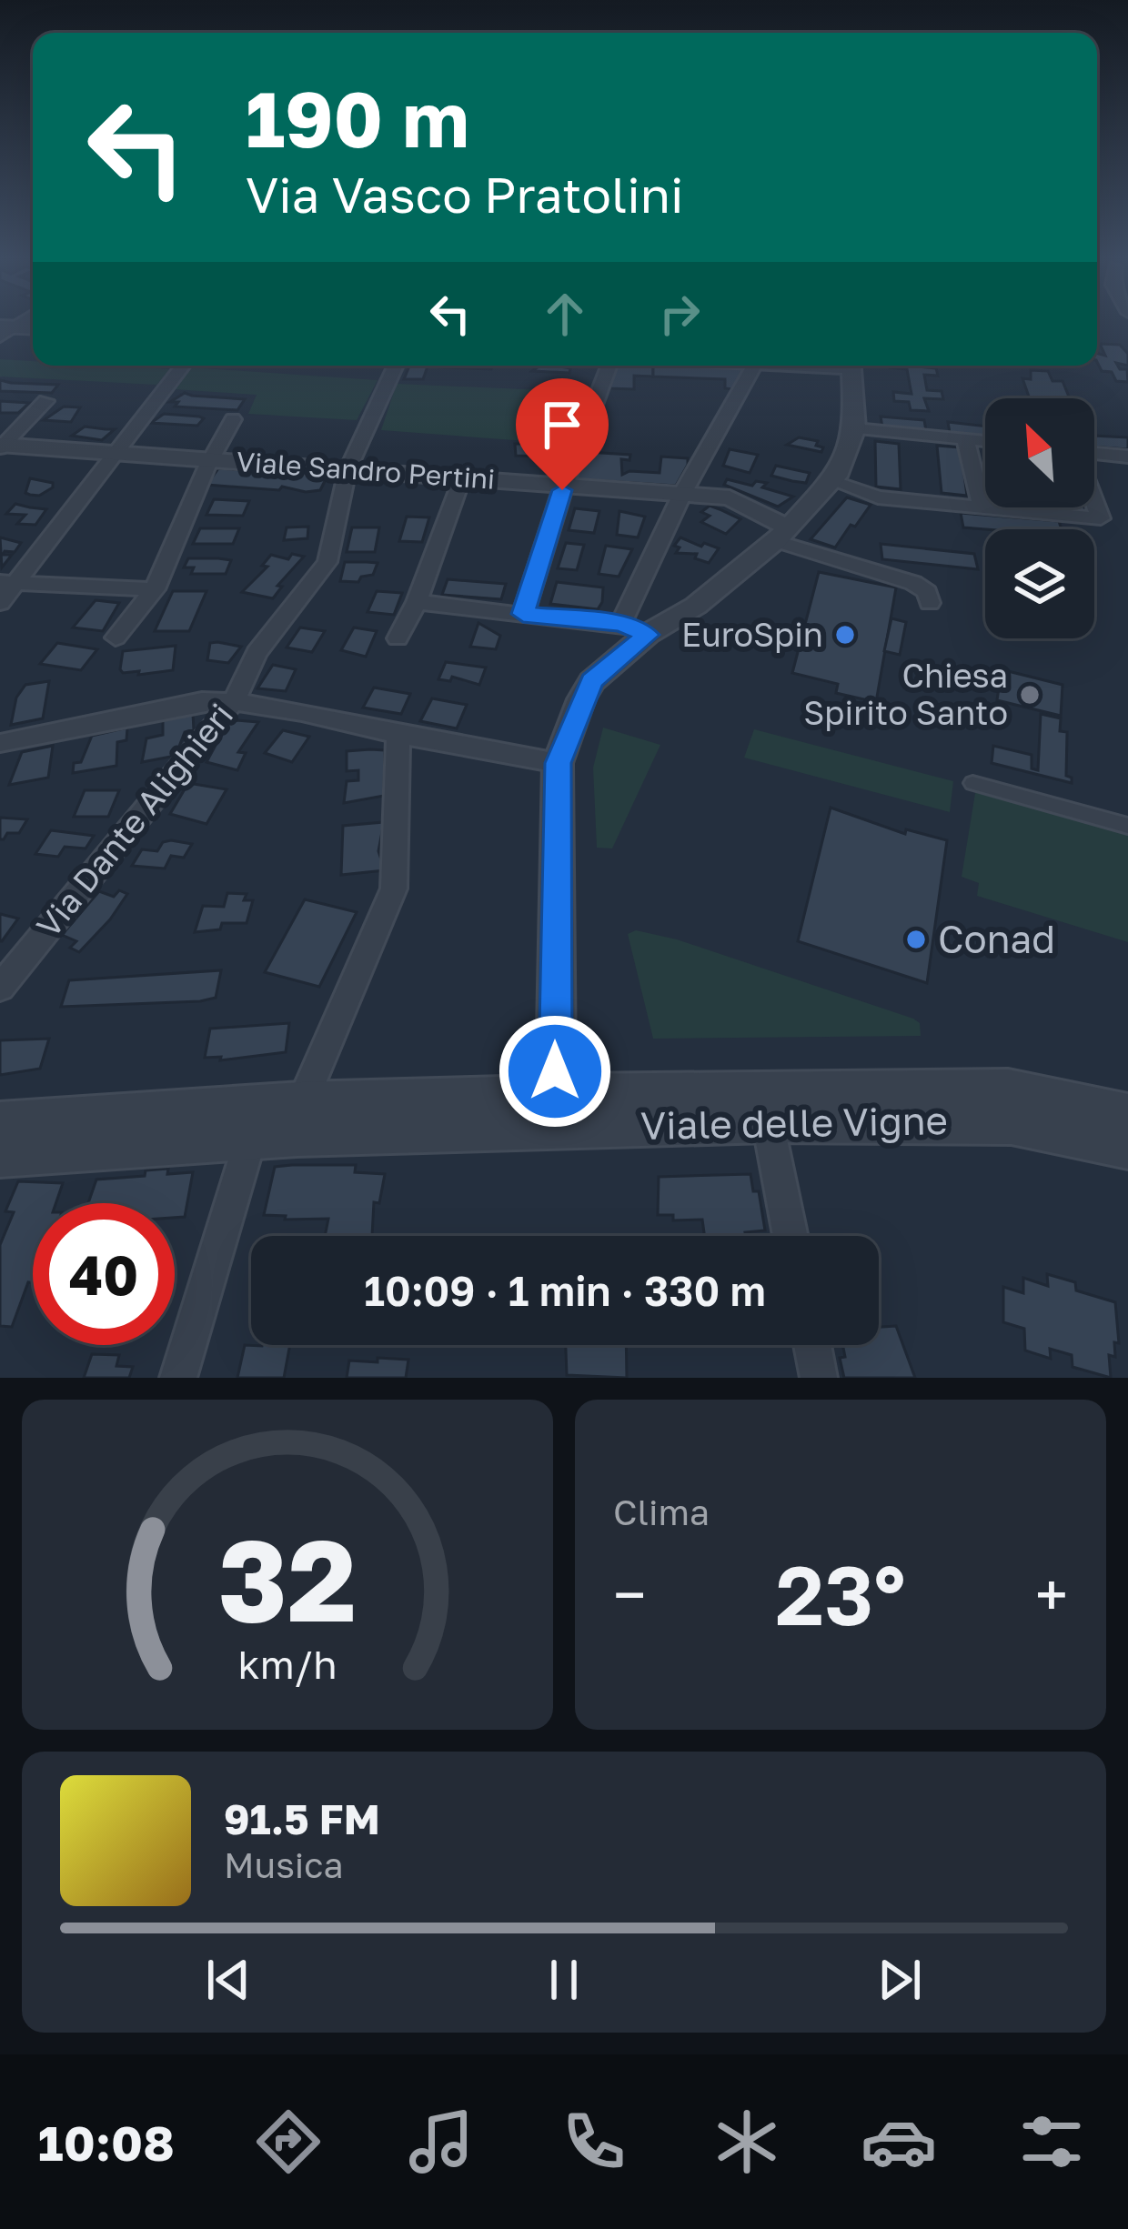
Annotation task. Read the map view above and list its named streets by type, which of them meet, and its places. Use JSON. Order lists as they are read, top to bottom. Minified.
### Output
{"streets":{"street":["Viale Sandro Pertini","Via Dante Alighieri","Viale delle Vigne"]},"crossings":[["Viale Sandro Pertini","Via Dante Alighieri"]],"places":["EuroSpin","Chiesa Spirito Santo","Conad"],"north":"top left","page":{"turn":["190 m","Via Vasco Pratolini"],"limit":"40","trip":"10:09 · 1 min · 330 m","tile":"Clima","heat":["−","23°","+"],"song":["91.5 FM","Musica"],"tabs":"10:08","gauge":["32","km/h"]}}
